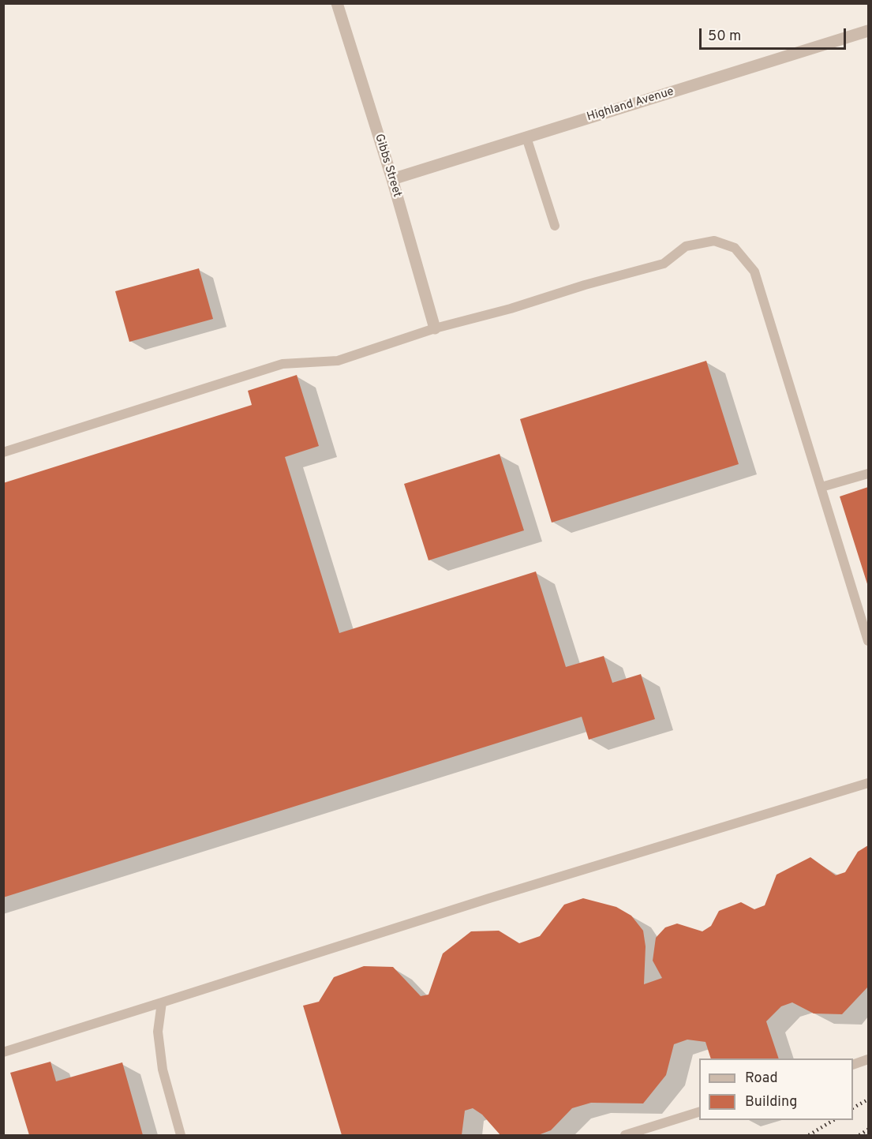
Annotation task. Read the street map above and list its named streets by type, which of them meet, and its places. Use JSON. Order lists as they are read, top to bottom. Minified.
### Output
{"streets":{"street":["Highland Avenue","Gibbs Street"]},"crossings":[["Highland Avenue","Gibbs Street"]],"legend":["Road","Building"],"scale_bar":"50 m"}
